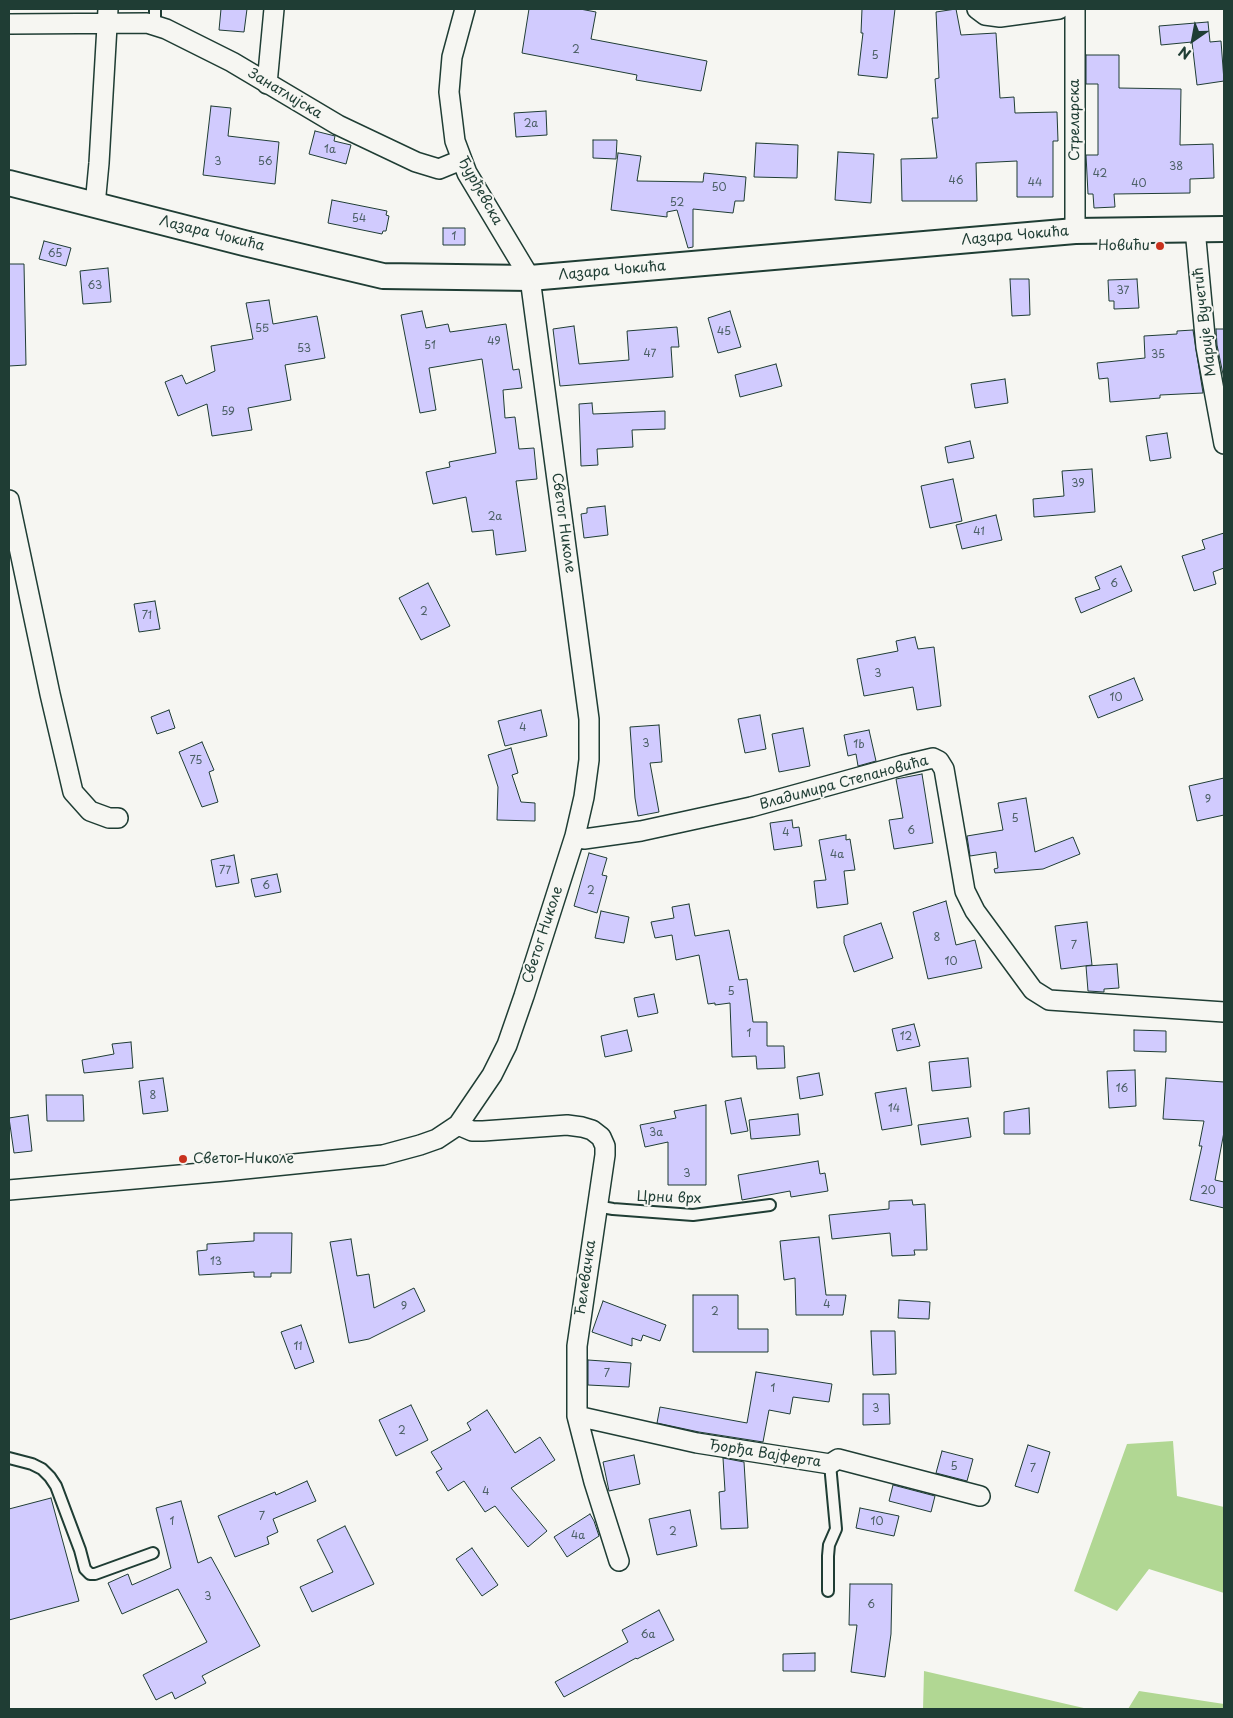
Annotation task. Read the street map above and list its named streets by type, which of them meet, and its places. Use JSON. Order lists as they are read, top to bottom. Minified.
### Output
{"streets":{"street":["Занатлијска","Стреларска","Ђурђевска","Лазара Чокића","Марије Вучетић","Светог Николе","Владимира Степановића","Ћелевачка","Ђорђа Вајферта"],"lane":["Црни врх"]},"crossings":[["Занатлијска","Ђурђевска"],["Стреларска","Лазара Чокића"],["Ђурђевска","Лазара Чокића"],["Ђурђевска","Светог Николе"],["Лазара Чокића","Марије Вучетић"],["Лазара Чокића","Светог Николе"],["Светог Николе","Владимира Степановића"],["Светог Николе","Ћелевачка"],["Црни врх","Ћелевачка"],["Ћелевачка","Ђорђа Вајферта"]],"places":["Новићи","Светог Николе"],"house_numbers":["2","5","2a","1a","3","56","38","42","46","44","40","50","52","54","1","65","63","37","55","45","49","51","53","47","35","59","39","2a","41","6","2","71","3","10","4","3","1b","75","9","5","6","4","4a","77","6","2","8","7","10","5","1","12","16","8","14","3a","3","20","13","4","9","2","11","7","1","3","2","5","7","4","7","1","10","2","4a","3","6","6a"],"north":"bottom left"}
